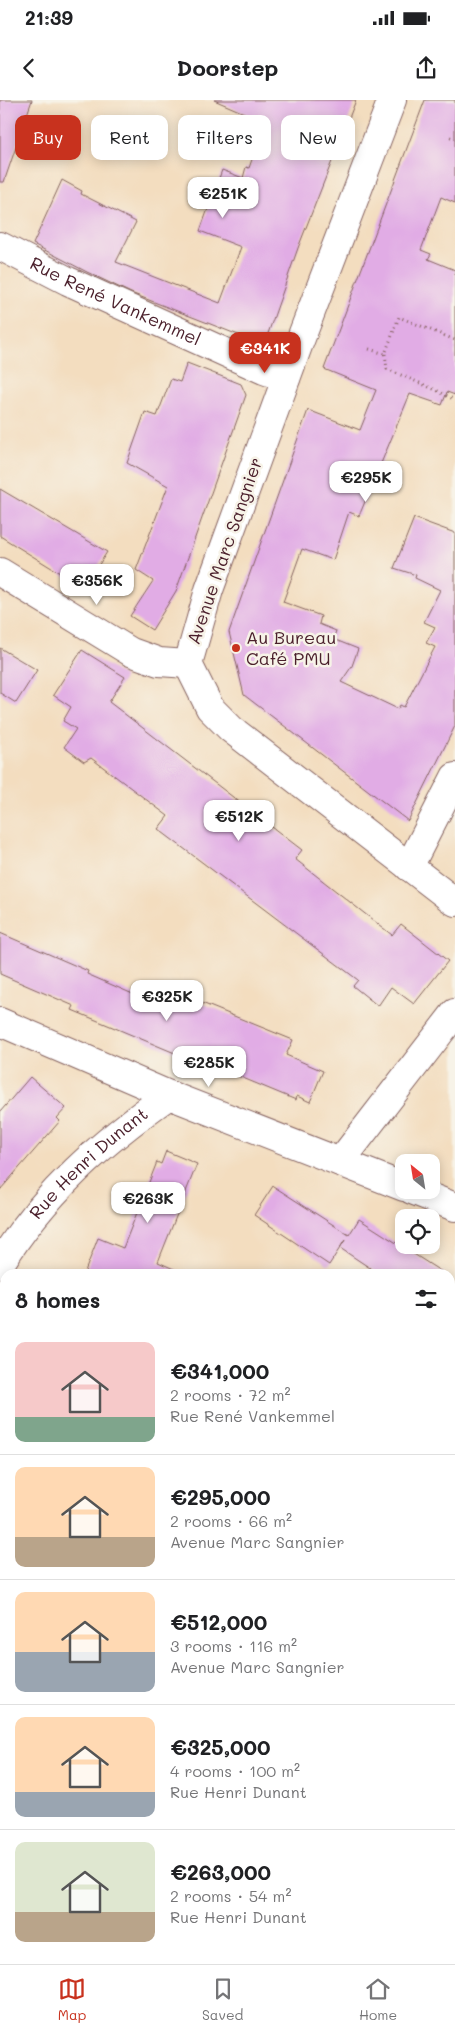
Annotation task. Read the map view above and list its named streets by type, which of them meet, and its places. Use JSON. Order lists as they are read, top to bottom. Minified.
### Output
{"streets":{"street":["Rue René Vankemmel","Avenue Marc Sangnier","Rue Henri Dunant"]},"crossings":[["Rue René Vankemmel","Avenue Marc Sangnier"]],"places":["Au Bureau Café PMU"],"north":"top left","page":{"status":"21:39","header":"Doorstep","chip":["Buy","Rent","Filters","New"],"price":["€251K","€341K","€295K","€356K","€512K","€325K","€285K","€263K"],"heading":"8 homes","list":[{"name":"€341,000","note":"2 rooms · 72 m² · Rue René Vankemmel"},{"name":"€295,000","note":"2 rooms · 66 m² · Avenue Marc Sangnier"},{"name":"€512,000","note":"3 rooms · 116 m² · Avenue Marc Sangnier"},{"name":"€325,000","note":"4 rooms · 100 m² · Rue Henri Dunant"},{"name":"€263,000","note":"2 rooms · 54 m² · Rue Henri Dunant"}],"tabs":["Map","Saved","Home"]}}
